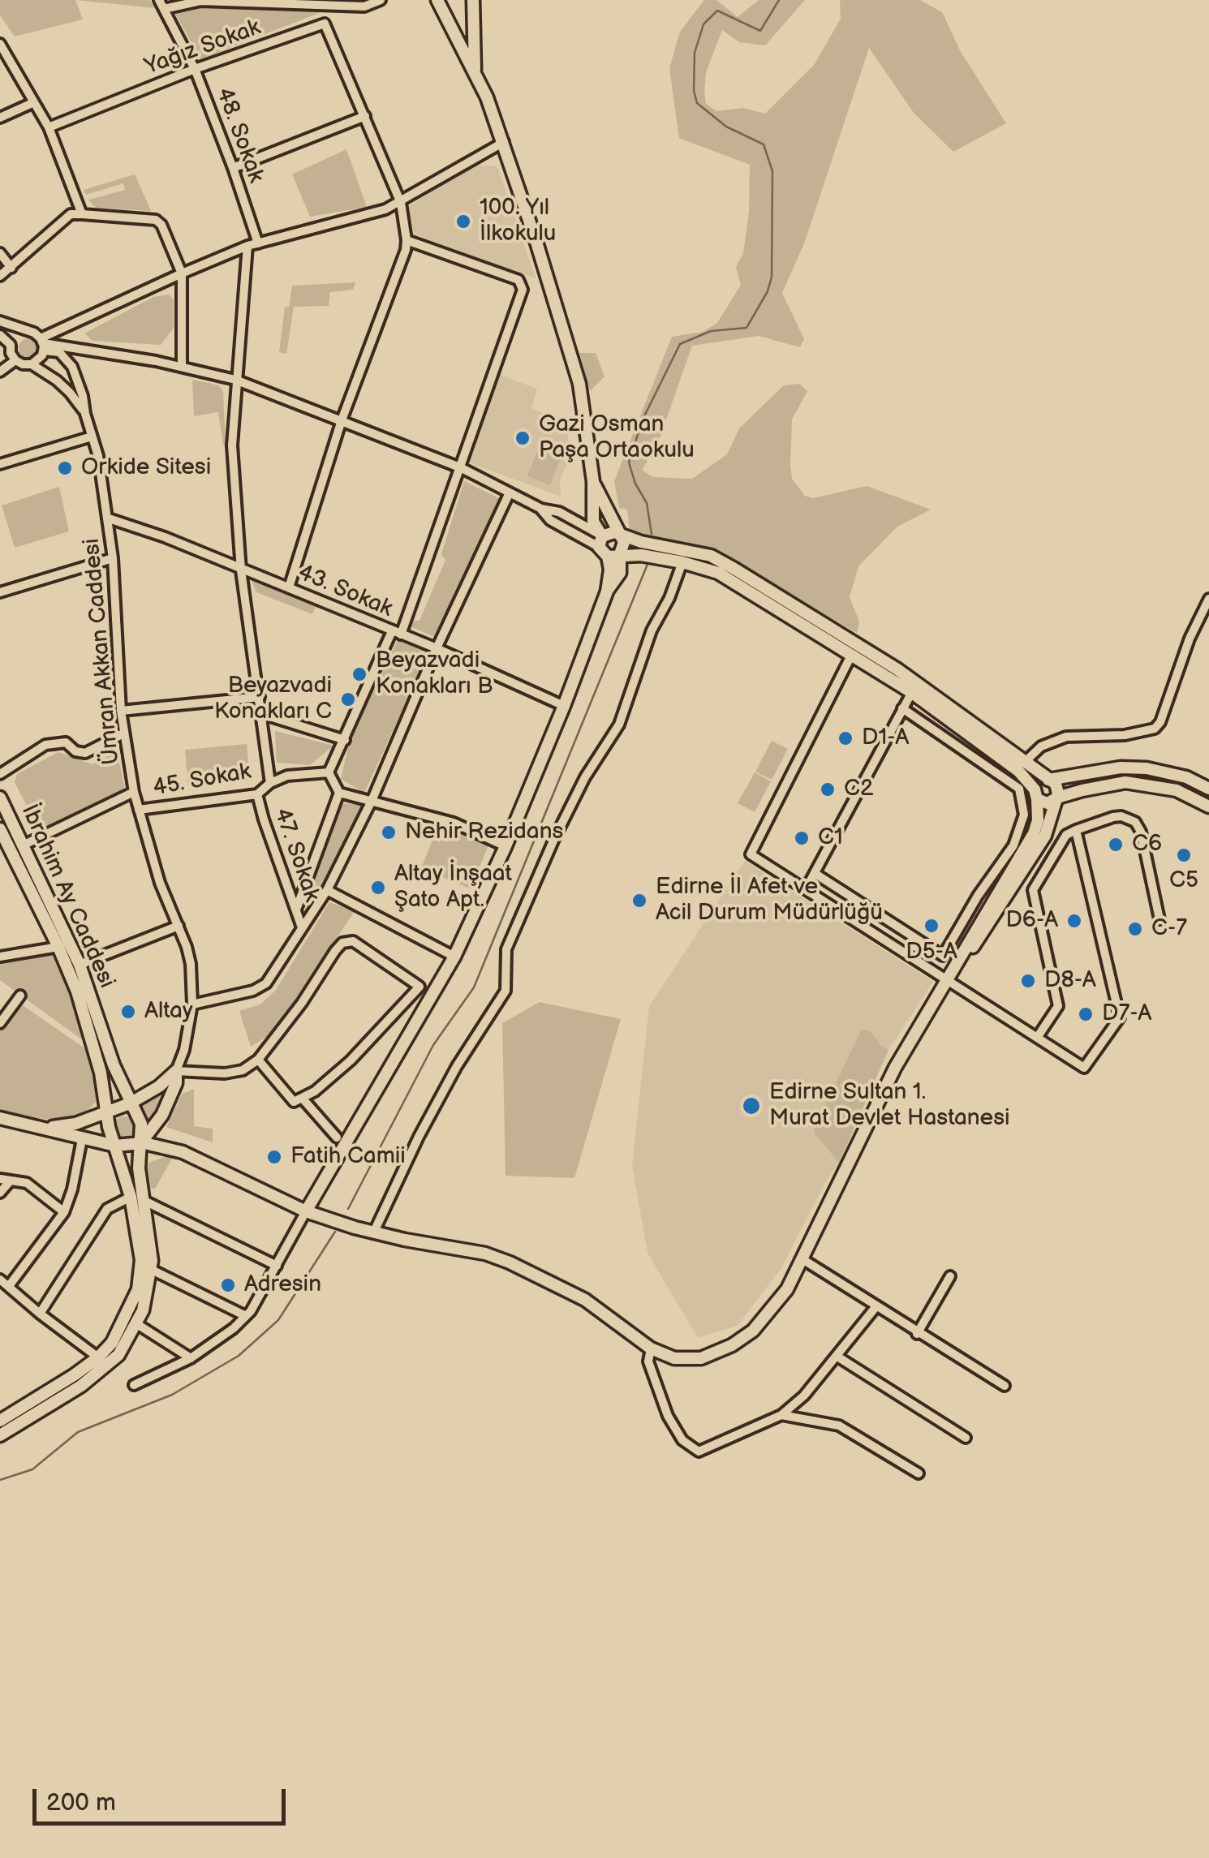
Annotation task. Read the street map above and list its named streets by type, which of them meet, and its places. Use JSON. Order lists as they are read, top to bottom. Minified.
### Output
{"streets":{"main road":["İbrahim Ay Caddesi"],"street":["Yağız Sokak","48. Sokak","43. Sokak","Ümran Akkan Caddesi","45. Sokak","47. Sokak"]},"crossings":[["Yağız Sokak","48. Sokak"],["43. Sokak","Ümran Akkan Caddesi"],["Ümran Akkan Caddesi","45. Sokak"],["45. Sokak","47. Sokak"]],"places":["100. Yıl İlkokulu","Gazi Osman Paşa Ortaokulu","Orkide Sitesi","Beyazvadi Konakları B","Beyazvadi Konakları C","D1-A","C2","Nehir Rezidans","C1","C6","C5","Altay İnşaat Şato Apt.","Edirne İl Afet ve Acil Durum Müdürlüğü","D6-A","D5-A","C-7","D8-A","Altay","D7-A","Edirne Sultan 1. Murat Devlet Hastanesi","Fatih Camii","Adresin"],"scale_bar":"200 m"}
